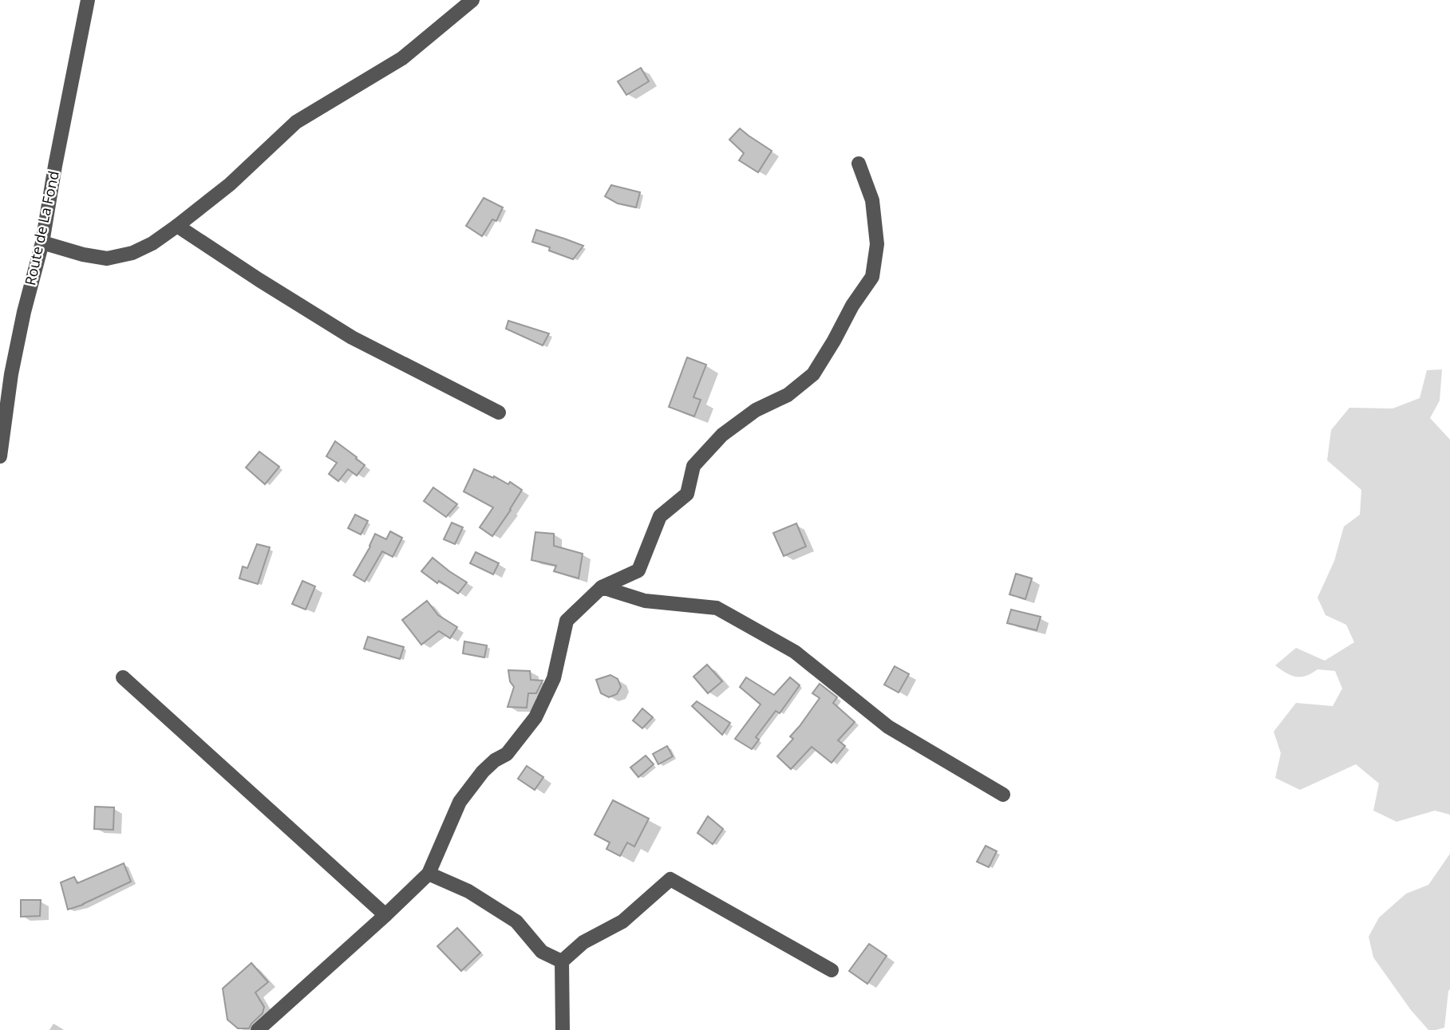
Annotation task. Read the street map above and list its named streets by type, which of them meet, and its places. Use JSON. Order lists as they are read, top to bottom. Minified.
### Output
{"streets":{"street":["Route de La Fond"]}}
